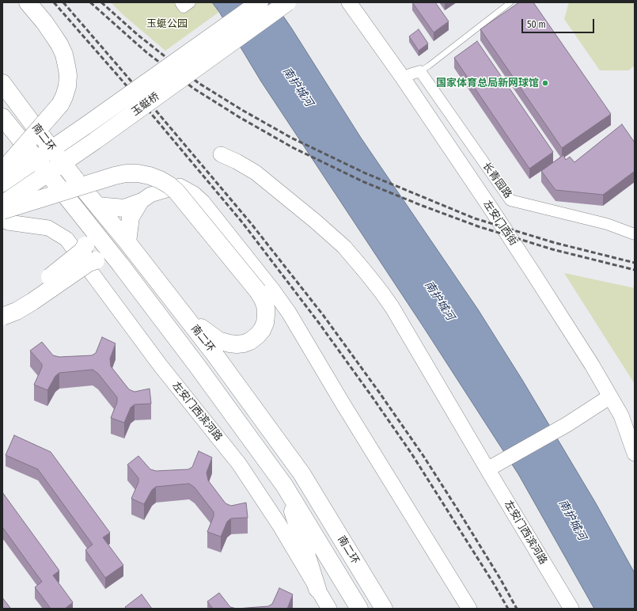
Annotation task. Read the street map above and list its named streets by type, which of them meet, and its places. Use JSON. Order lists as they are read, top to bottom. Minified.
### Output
{"streets":{"main road":["玉蜓桥","南二环"],"street":["长青园路","左安门西街","左安门西滨河路"]},"water":["南护城河"],"parks":["玉蜓公园"],"places":["国家体育总局新网球馆"],"scale_bar":"50 m"}
